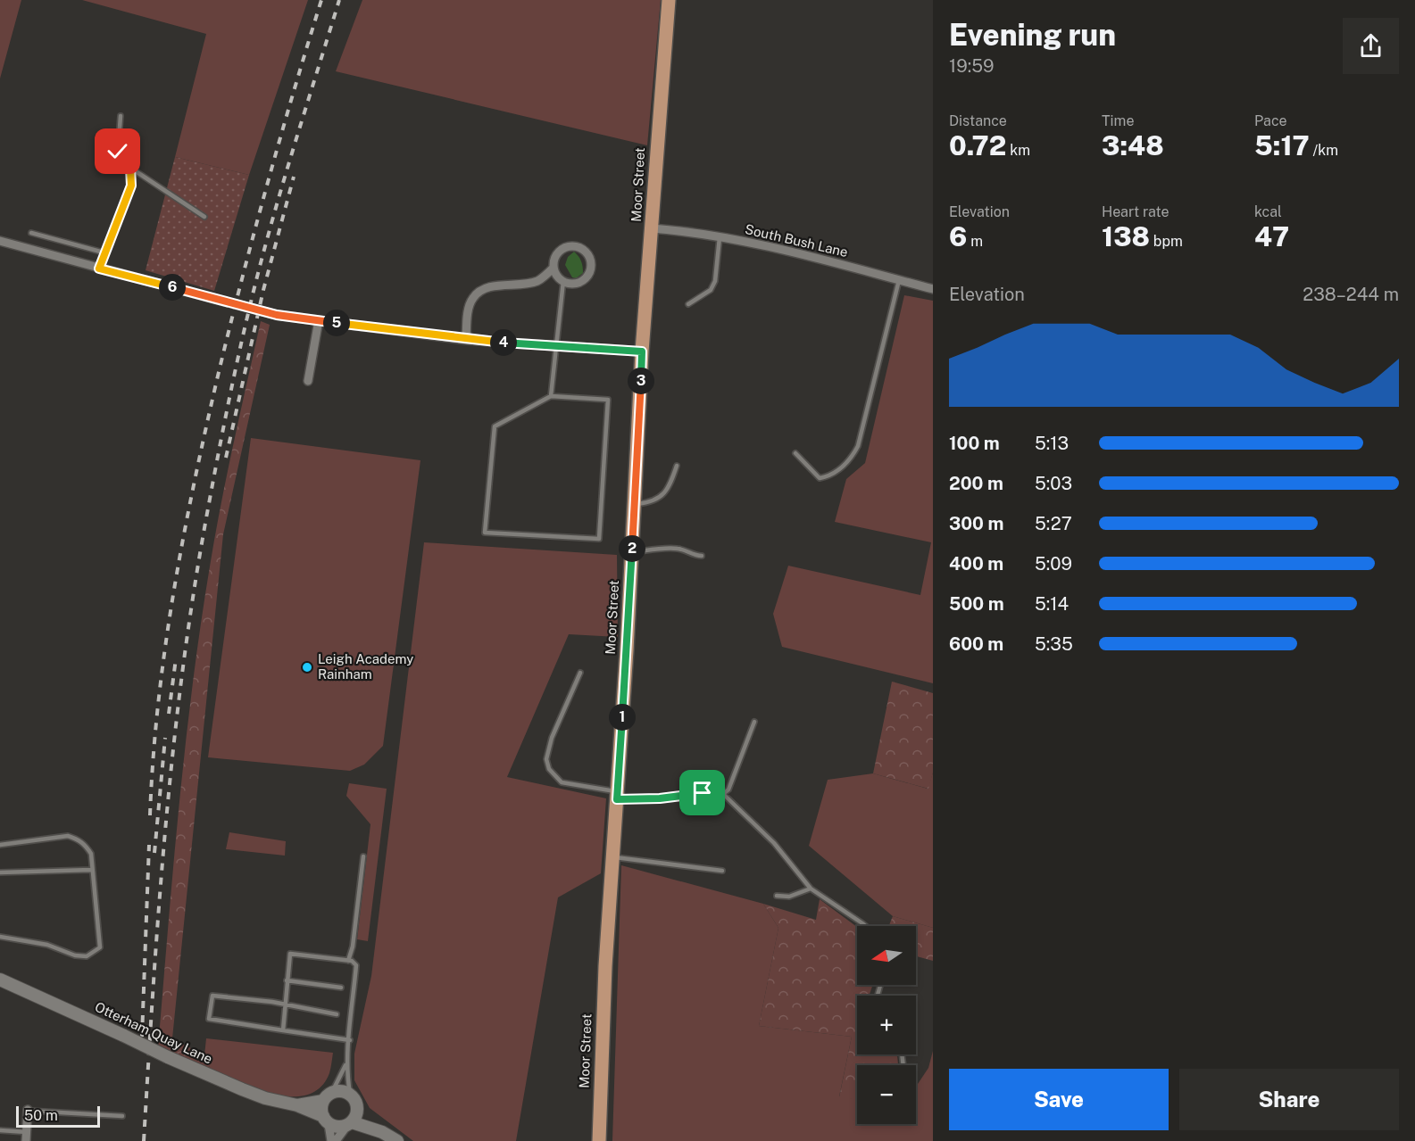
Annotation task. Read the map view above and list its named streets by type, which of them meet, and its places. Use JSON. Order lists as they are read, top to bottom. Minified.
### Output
{"streets":{"main road":["Moor Street"],"street":["South Bush Lane","Otterham Quay Lane"]},"crossings":[["Moor Street","South Bush Lane"]],"places":["Leigh Academy Rainham"],"scale_bar":"50 m","north":"left","page":{"heading":["Evening run","19:59"],"stats":[["Distance","0.72 km"],["Time","3:48"],["Pace","5:17 /km"],["Elevation","6 m"],["Heart rate","138 bpm"],["kcal","47"]],"chart":["Elevation","238–244 m"],"pins":["6","5","4","3","2","1"],"list":[{"name":"100 m","note":"5:13"},{"name":"200 m","note":"5:03"},{"name":"300 m","note":"5:27"},{"name":"400 m","note":"5:09"},{"name":"500 m","note":"5:14"},{"name":"600 m","note":"5:35"}],"map_buttons":["+","−"],"buttons":["Save","Share"],"scale":"50 m"}}
